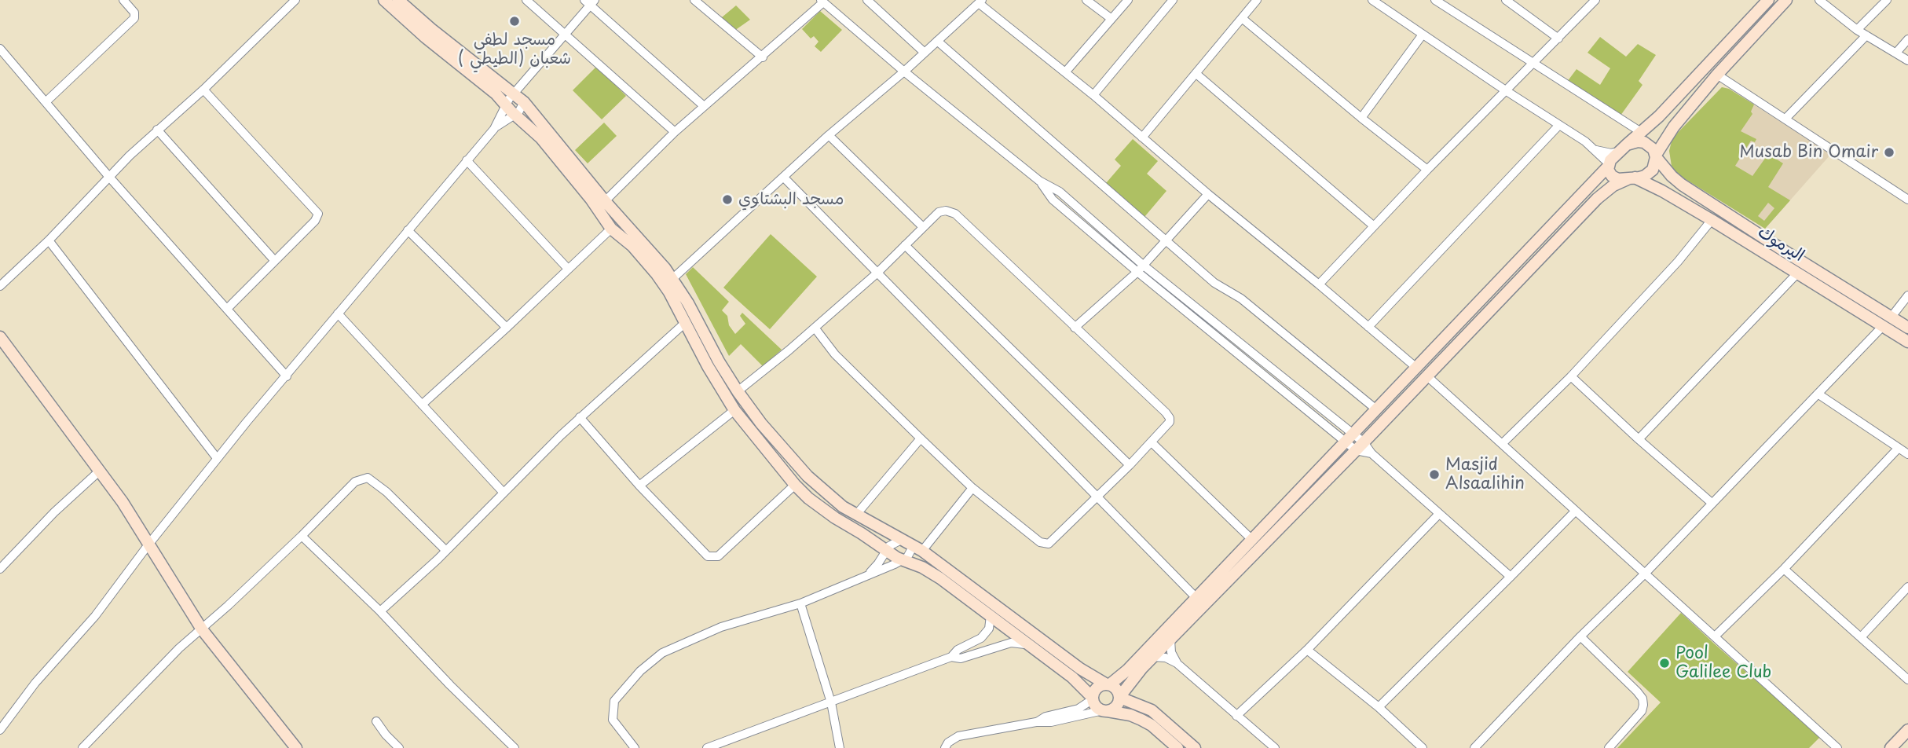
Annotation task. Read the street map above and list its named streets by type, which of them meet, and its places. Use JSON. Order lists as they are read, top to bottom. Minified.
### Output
{"streets":{"street":["اليرموك"]},"places":["مسجد لطفي شعبان (الطيطي )","Musab Bin Omair","مسجد البشتاوي","Masjid Alsaalihin","Pool Galilee Club"]}
